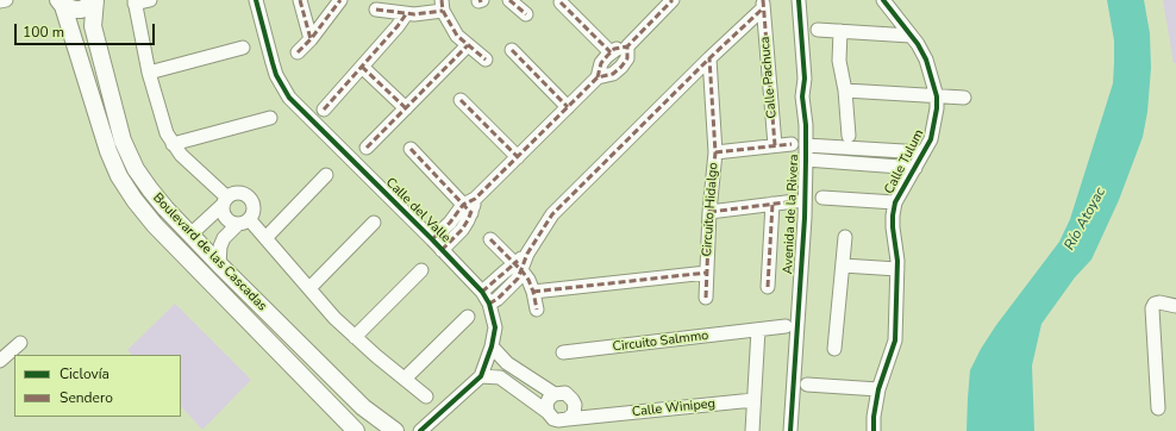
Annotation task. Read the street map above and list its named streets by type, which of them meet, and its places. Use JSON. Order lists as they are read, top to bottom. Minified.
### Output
{"streets":{"main road":["Boulevard de las Cascadas"],"street":["Calle Pachuca","Calle Tulum","Circuito Hidalgo","Calle del Valle","Avenida de la Rivera","Circuito Salmmo","Calle Winipeg"]},"water":["Río Atoyac"],"legend":["Ciclovía","Sendero"],"scale_bar":"100 m"}
